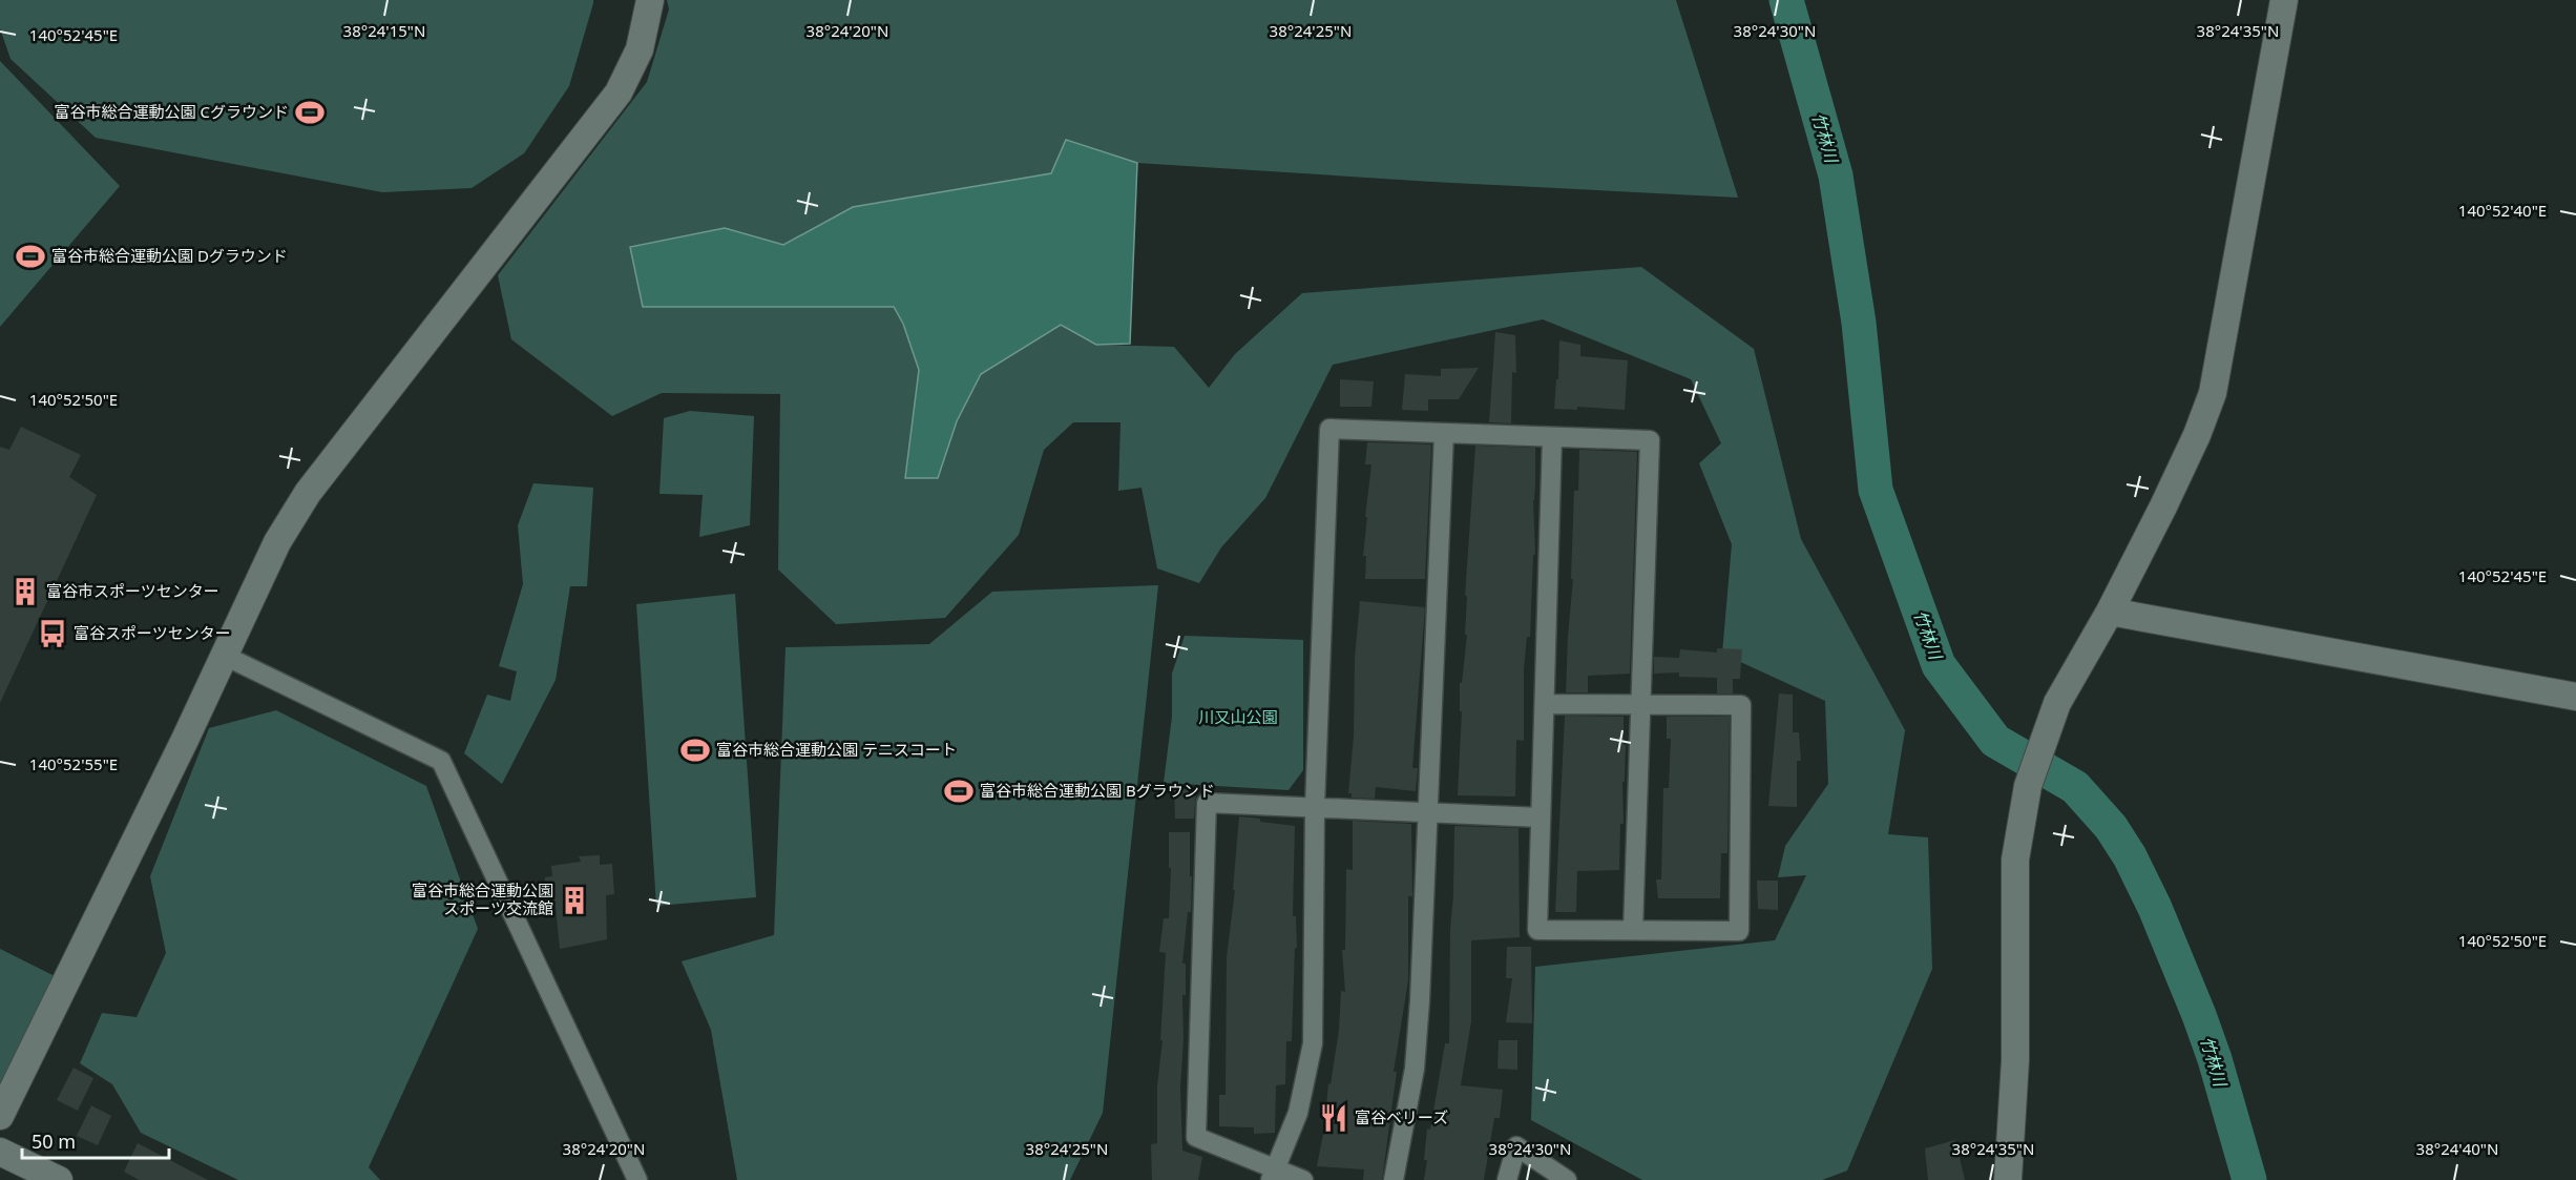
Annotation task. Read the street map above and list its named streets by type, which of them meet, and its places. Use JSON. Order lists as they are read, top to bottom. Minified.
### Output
{"water":["竹林川"],"parks":["川又山公園"],"places":{"sports":["富谷市総合運動公園 Cグラウンド","富谷市総合運動公園 Dグラウンド","富谷市総合運動公園 テニスコート","富谷市総合運動公園 Bグラウンド"],"building":["富谷市スポーツセンター","富谷市総合運動公園 スポーツ交流館"],"bus stop":["富谷スポーツセンター"],"restaurant":["富谷ベリーズ"]},"scale_bar":"50 m","coordinates":["38°24'15\"N","38°24'20\"N","38°24'25\"N","38°24'30\"N","38°24'35\"N","140°52'45\"E","140°52'40\"E","140°52'50\"E","140°52'55\"E","38°24'40\"N"]}
